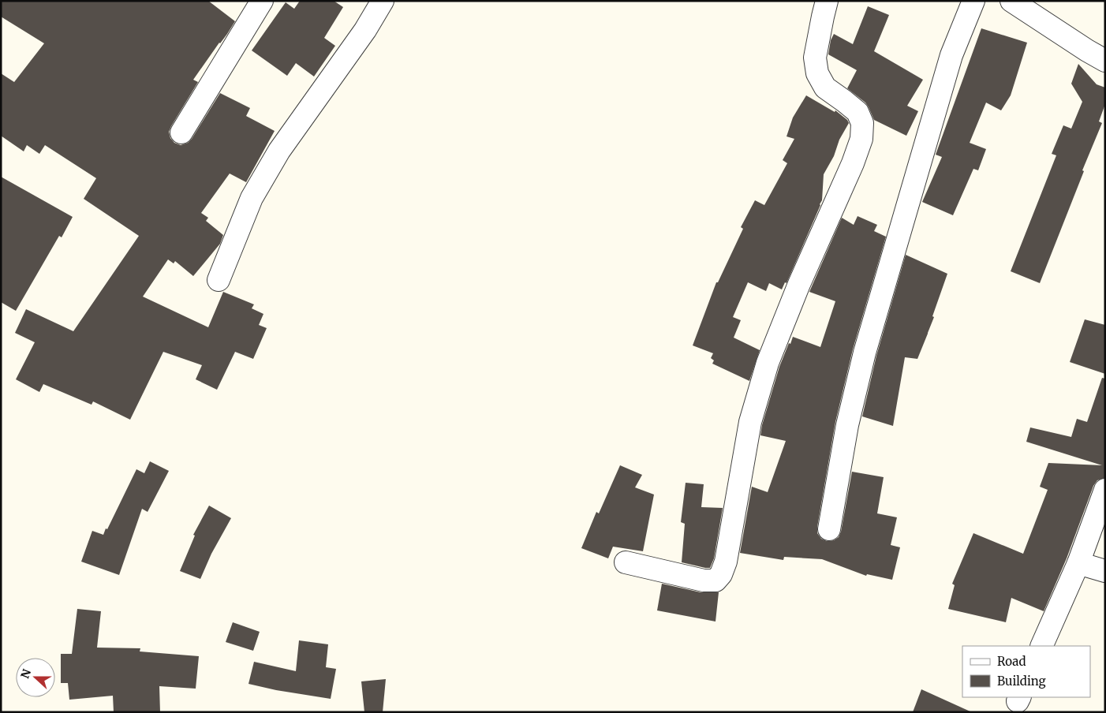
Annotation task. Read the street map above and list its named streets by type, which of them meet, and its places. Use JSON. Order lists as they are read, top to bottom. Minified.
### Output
{"legend":["Road","Building"],"north":"left"}
